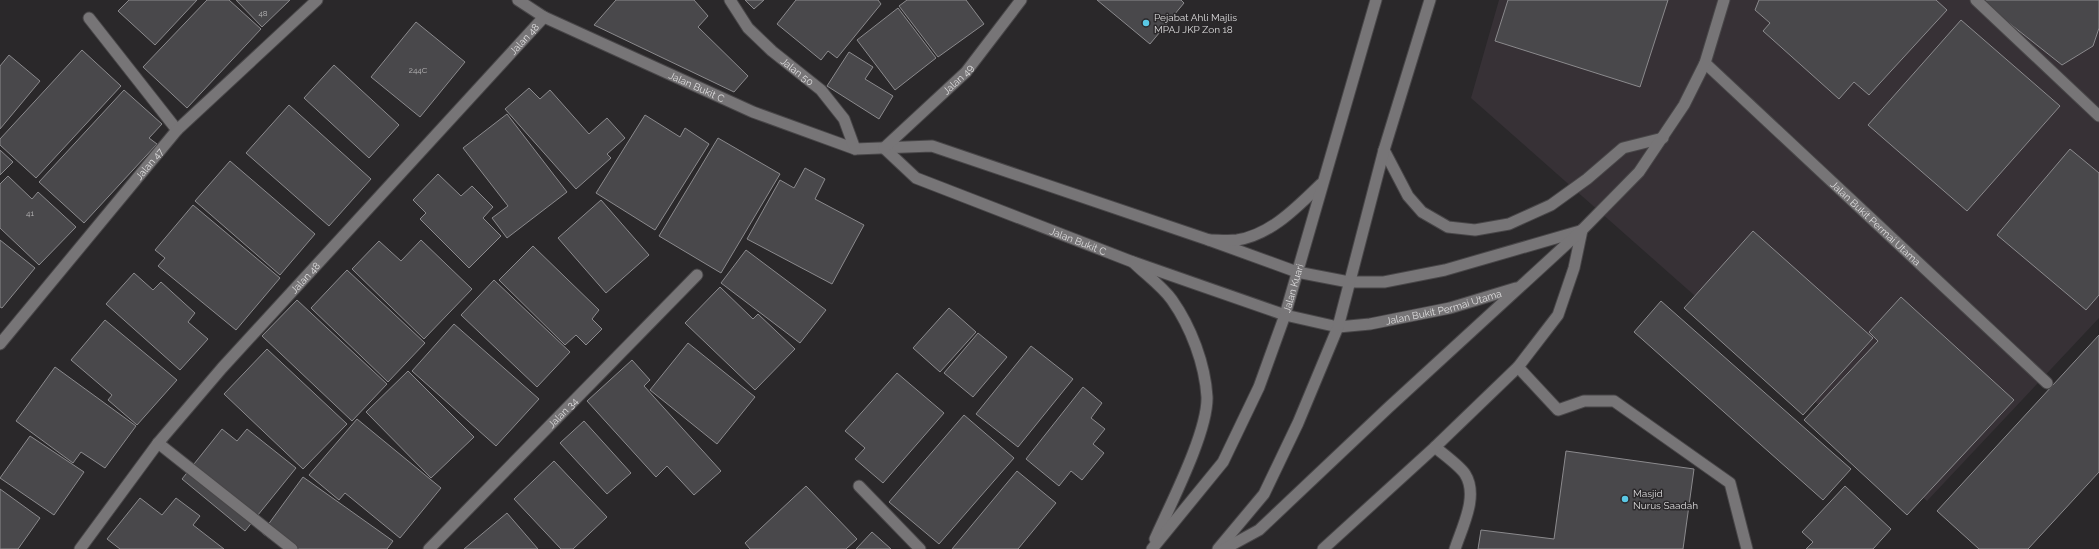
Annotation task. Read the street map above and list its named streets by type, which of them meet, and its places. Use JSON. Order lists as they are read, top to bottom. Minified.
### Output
{"streets":{"street":["Jalan 48","Jalan 50","Jalan 49","Jalan Bukit C","Jalan 47","Jalan Bukit Permai Utama","Jalan Kuari","Jalan 34"]},"crossings":[["Jalan 48","Jalan Bukit C"],["Jalan 50","Jalan Bukit C"],["Jalan 49","Jalan Bukit C"],["Jalan Bukit C","Jalan Bukit Permai Utama"],["Jalan Bukit C","Jalan Kuari"],["Jalan Bukit Permai Utama","Jalan Kuari"]],"places":["Pejabat Ahli Majlis MPAJ JKP Zon 18","Masjid Nurus Saadah"],"house_numbers":["48","244C","41"]}
